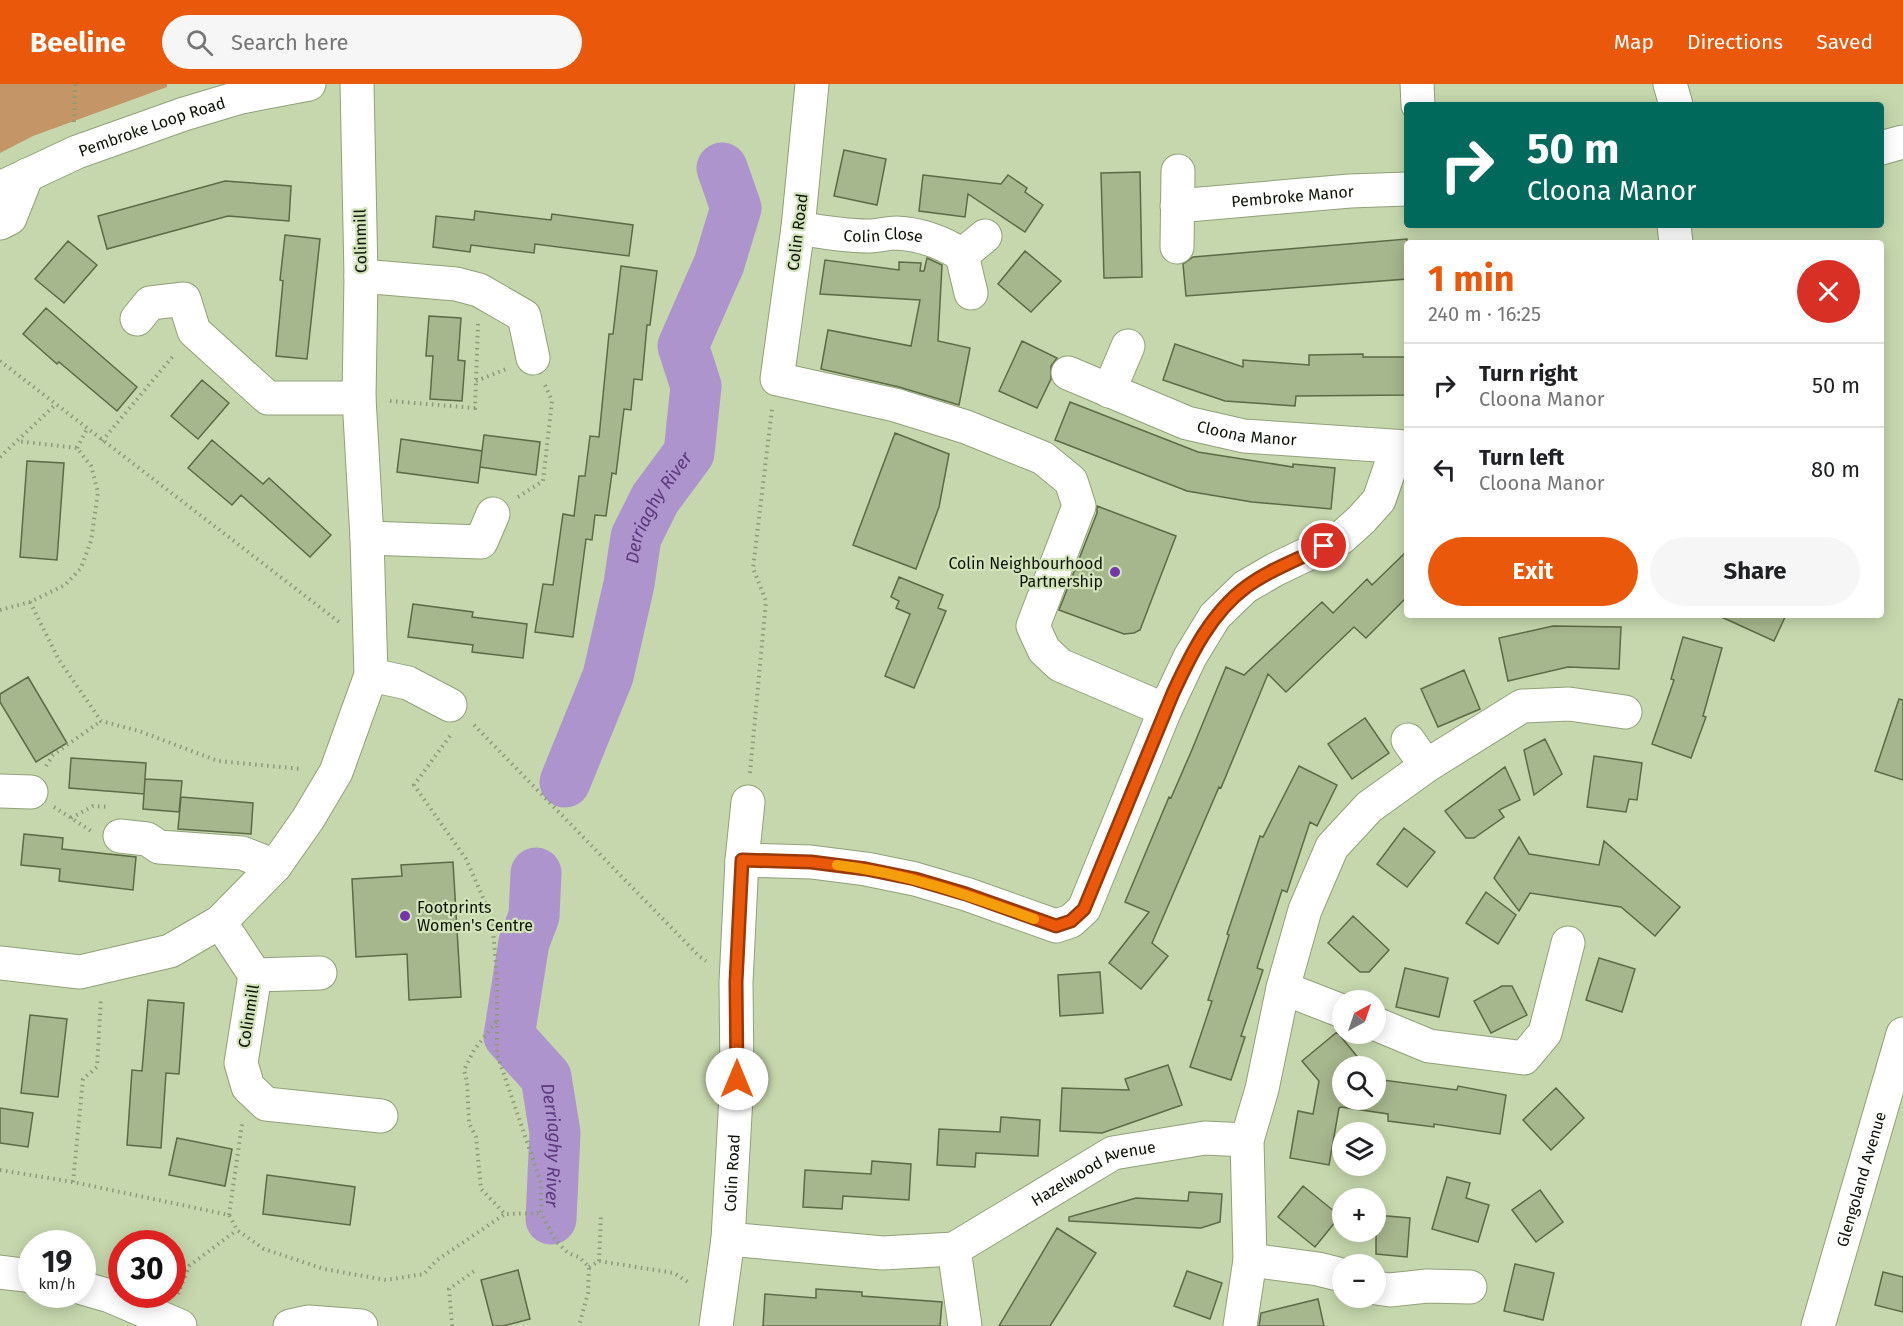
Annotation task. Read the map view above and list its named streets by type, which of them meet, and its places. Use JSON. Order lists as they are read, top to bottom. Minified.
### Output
{"streets":{"street":["Pembroke Loop Road","Pembroke Manor","Colin Road","Colin Close","Colinmill","Cloona Manor","Hazelwood Avenue","Glengoland Avenue"]},"crossings":[["Colin Road","Colin Close"],["Colin Road","Cloona Manor"],["Colin Road","Hazelwood Avenue"]],"water":["Derriaghy River"],"places":["Colin Neighbourhood Partnership","Footprints Women's Centre"],"north":"top right","page":{"header":"Beeline","search":"Search here","nav":["Map","Directions","Saved"],"turn":["50 m","Cloona Manor"],"heading":["1 min","240 m · 16:25"],"list":[{"name":"Turn right","note":"Cloona Manor","value":"50 m"},{"name":"Turn left","note":"Cloona Manor","value":"80 m"}],"buttons":["Exit","Share"],"map_buttons":["+","−"],"speed":"19 km/h","limit":"30"}}
